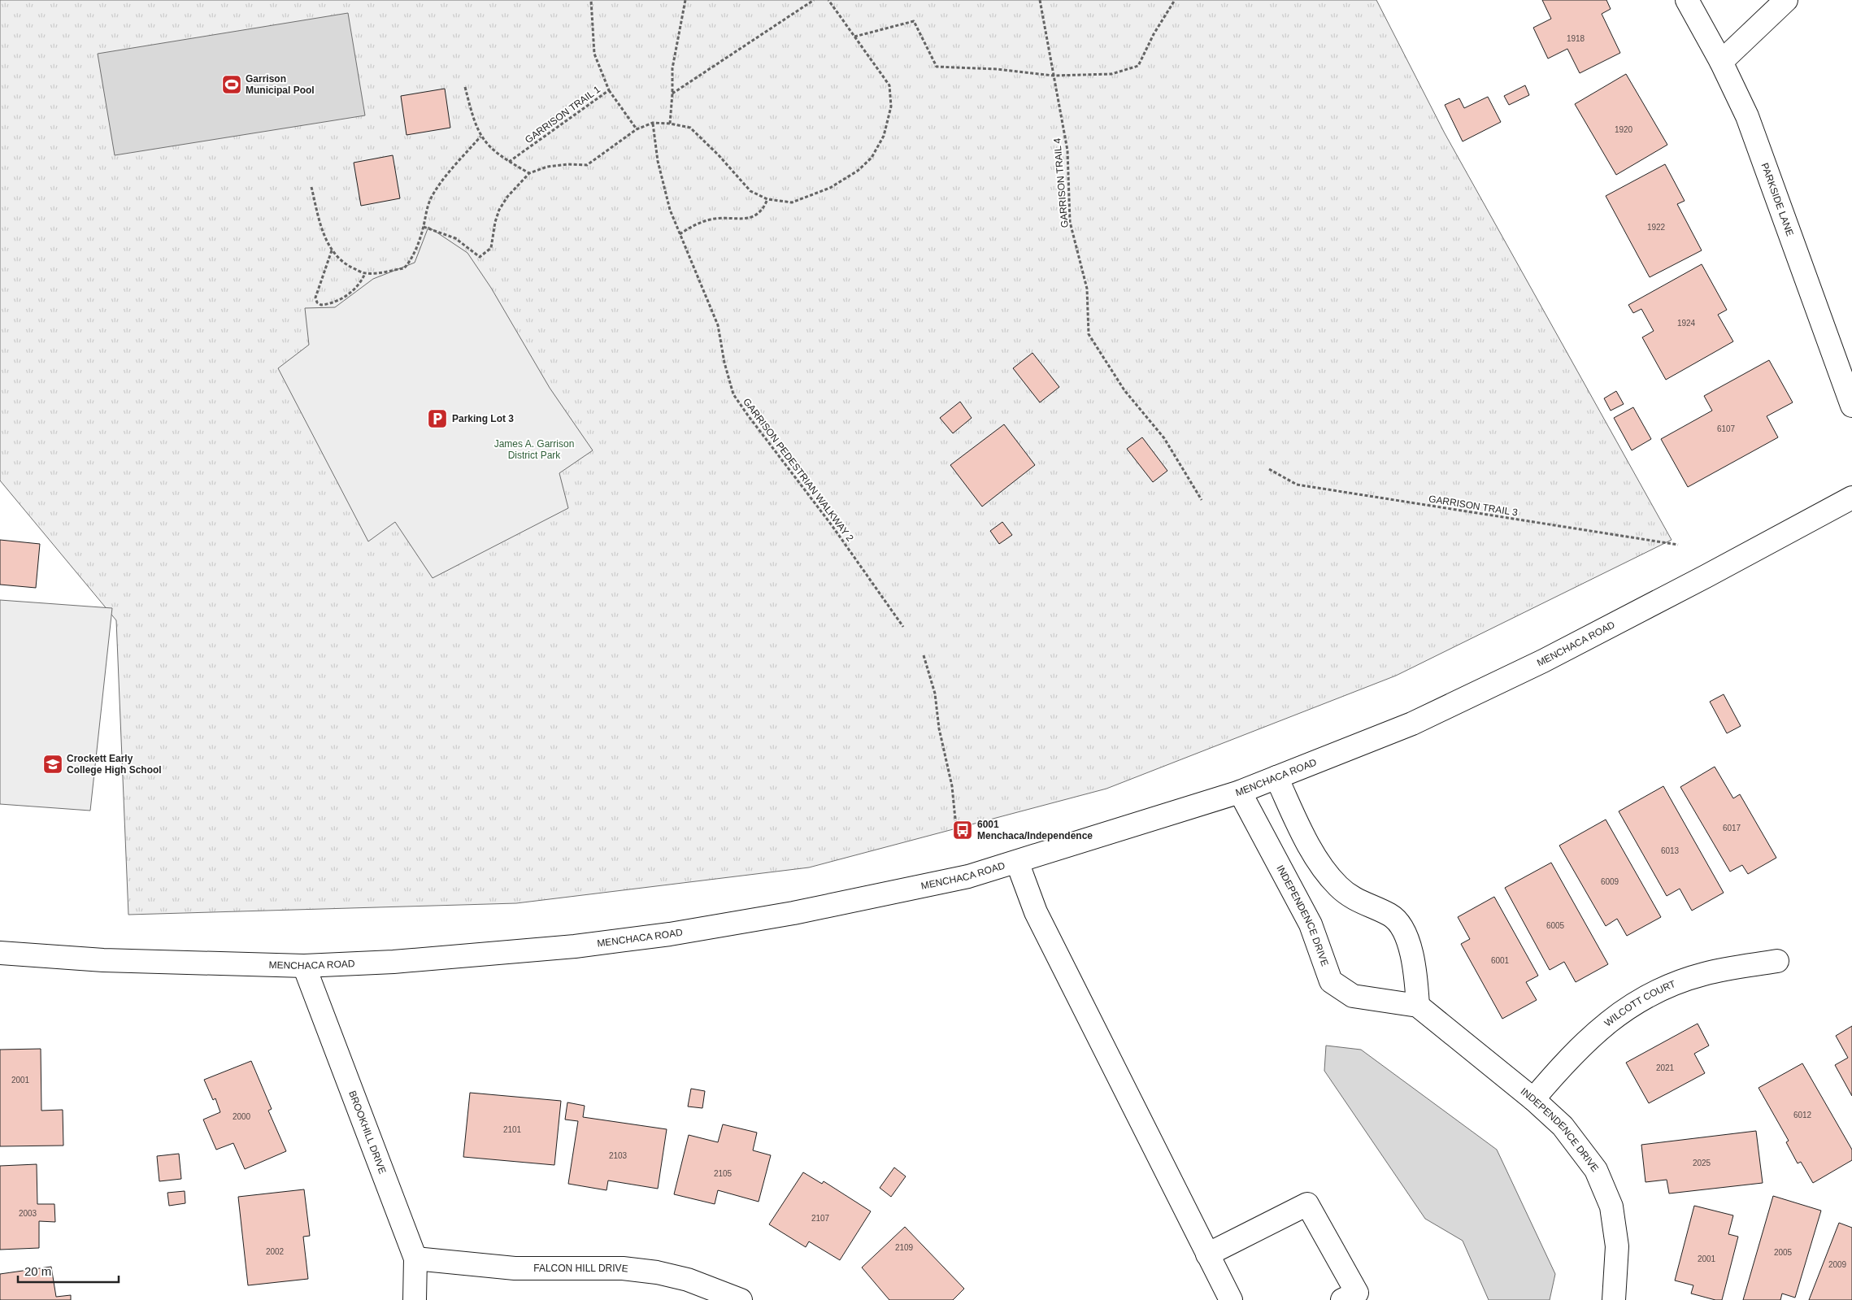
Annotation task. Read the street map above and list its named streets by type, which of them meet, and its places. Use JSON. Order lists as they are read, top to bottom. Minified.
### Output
{"streets":{"street":["PARKSIDE LANE","MENCHACA ROAD","INDEPENDENCE DRIVE","WILCOTT COURT","BROOKHILL DRIVE","FALCON HILL DRIVE"],"path":["GARRISON TRAIL 1","GARRISON TRAIL 4","GARRISON PEDESTRIAN WALKWAY 2","GARRISON TRAIL 3"]},"crossings":[["MENCHACA ROAD","INDEPENDENCE DRIVE"],["MENCHACA ROAD","BROOKHILL DRIVE"],["INDEPENDENCE DRIVE","WILCOTT COURT"],["BROOKHILL DRIVE","FALCON HILL DRIVE"]],"parks":["James A. Garrison District Park"],"places":{"sports":["Garrison Municipal Pool"],"parking":["Parking Lot 3"],"school or university":["Crockett Early College High School"],"bus stop":["6001 Menchaca/Independence"]},"house_numbers":["1918","1920","1922","1924","6107","6017","6013","6009","6005","6001","2021","2001","6012","2000","2101","2103","2025","2105","2003","2107","2109","2002","2005","2001","2009"],"scale_bar":"20 m"}
